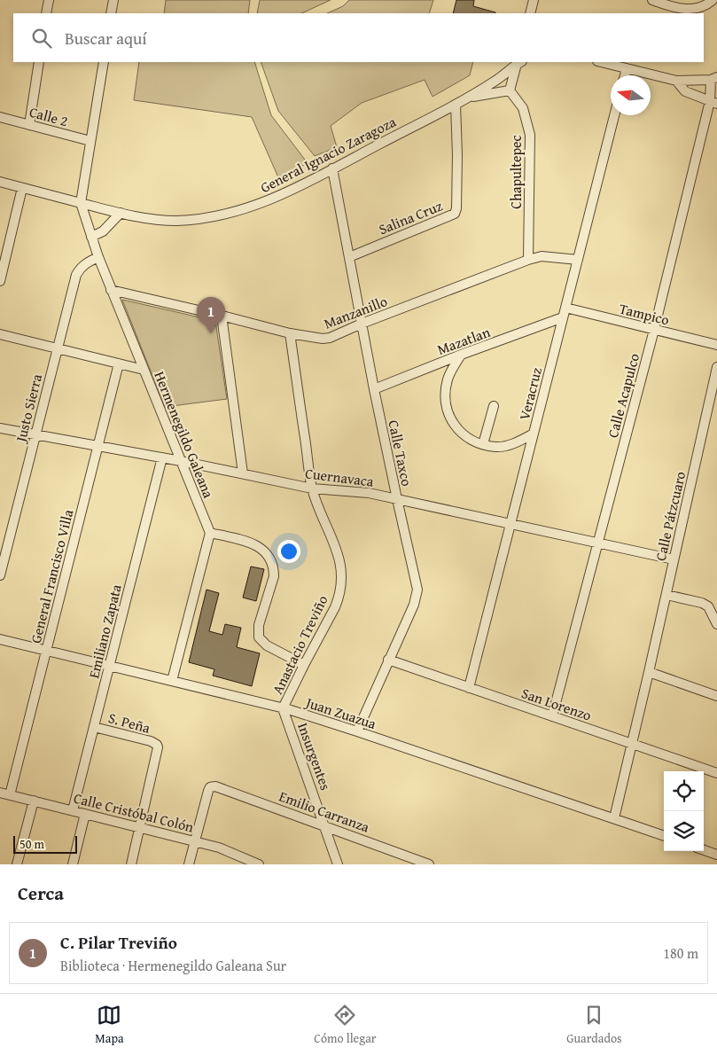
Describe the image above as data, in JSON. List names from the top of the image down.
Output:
{
  "streets": {
    "street": [
      "Calle 2",
      "General Ignacio Zaragoza",
      "Chapultepec",
      "Salina Cruz",
      "Manzanillo",
      "Tampico",
      "Mazatlan",
      "Veracruz",
      "Calle Acapulco",
      "Justo Sierra",
      "Hermenegildo Galeana",
      "Calle Taxco",
      "Cuernavaca",
      "Calle Pátzcuaro",
      "General Francisco Villa",
      "Emiliano Zapata",
      "Anastacio Treviño",
      "San Lorenzo",
      "Juan Zuazua",
      "S. Peña",
      "Insurgentes",
      "Emilio Carranza",
      "Calle Cristóbal Colón"
    ]
  },
  "crossings": [
    ["General Ignacio Zaragoza", "Salina Cruz"],
    ["General Ignacio Zaragoza", "Hermenegildo Galeana"],
    ["General Ignacio Zaragoza", "Calle Taxco"],
    ["Chapultepec", "Manzanillo"],
    ["Salina Cruz", "Calle Taxco"],
    ["Manzanillo", "Veracruz"],
    ["Manzanillo", "Hermenegildo Galeana"],
    ["Manzanillo", "Calle Taxco"],
    ["Manzanillo", "Anastacio Treviño"],
    ["Tampico", "Veracruz"],
    ["Tampico", "Calle Acapulco"],
    ["Mazatlan", "Veracruz"],
    ["Mazatlan", "Calle Taxco"],
    ["Veracruz", "Cuernavaca"],
    ["Veracruz", "San Lorenzo"],
    ["Calle Acapulco", "Cuernavaca"],
    ["Calle Acapulco", "San Lorenzo"],
    ["Justo Sierra", "Hermenegildo Galeana"],
    ["Justo Sierra", "Cuernavaca"],
    ["Hermenegildo Galeana", "Cuernavaca"],
    ["Calle Taxco", "Cuernavaca"],
    ["Calle Taxco", "San Lorenzo"],
    ["Calle Taxco", "Juan Zuazua"],
    ["Cuernavaca", "Calle Pátzcuaro"],
    ["Cuernavaca", "General Francisco Villa"],
    ["Cuernavaca", "Emiliano Zapata"],
    ["Cuernavaca", "Anastacio Treviño"],
    ["Calle Pátzcuaro", "San Lorenzo"],
    ["Calle Pátzcuaro", "Juan Zuazua"],
    ["General Francisco Villa", "Juan Zuazua"],
    ["General Francisco Villa", "Calle Cristóbal Colón"],
    ["Emiliano Zapata", "Juan Zuazua"],
    ["Emiliano Zapata", "S. Peña"],
    ["Emiliano Zapata", "Calle Cristóbal Colón"],
    ["Anastacio Treviño", "Juan Zuazua"],
    ["Anastacio Treviño", "Insurgentes"],
    ["Juan Zuazua", "Insurgentes"],
    ["S. Peña", "Calle Cristóbal Colón"],
    ["Insurgentes", "Emilio Carranza"],
    ["Emilio Carranza", "Calle Cristóbal Colón"]
  ],
  "scale_bar": "50 m",
  "north": "left",
  "page": {
    "search": "Buscar aquí",
    "pins": "1",
    "scale": "50 m",
    "heading": "Cerca",
    "list": [
      {
        "mark": "1",
        "name": "C. Pilar Treviño",
        "note": "Biblioteca · Hermenegildo Galeana Sur",
        "value": "180 m"
      }
    ],
    "nav": ["Mapa", "Cómo llegar", "Guardados"]
  }
}
